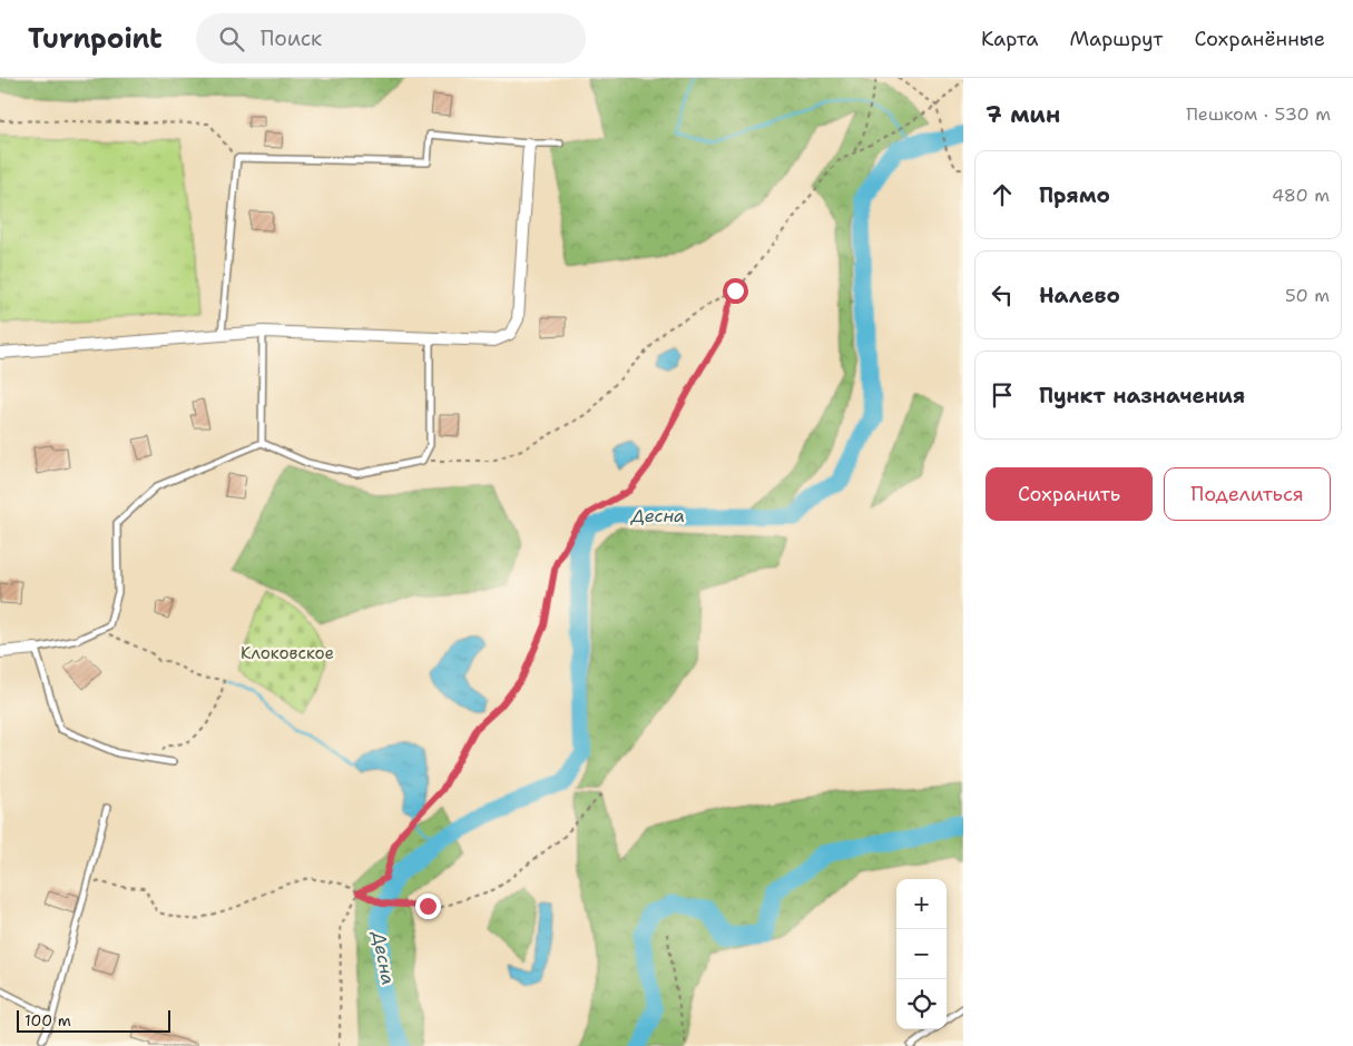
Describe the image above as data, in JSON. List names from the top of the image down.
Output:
{
  "water": ["Десна"],
  "parks": ["Клоковское"],
  "scale_bar": "100 m",
  "page": {
    "header": "Turnpoint",
    "search": "Поиск",
    "nav": ["Карта", "Маршрут", "Сохранённые"],
    "heading": ["7 мин", "Пешком · 530 m"],
    "list": [
      ["Прямо", "480 m"],
      ["Налево", "50 m"],
      "Пункт назначения"
    ],
    "buttons": ["Сохранить", "Поделиться"],
    "map_buttons": ["+", "−"],
    "scale": "100 m"
  }
}
